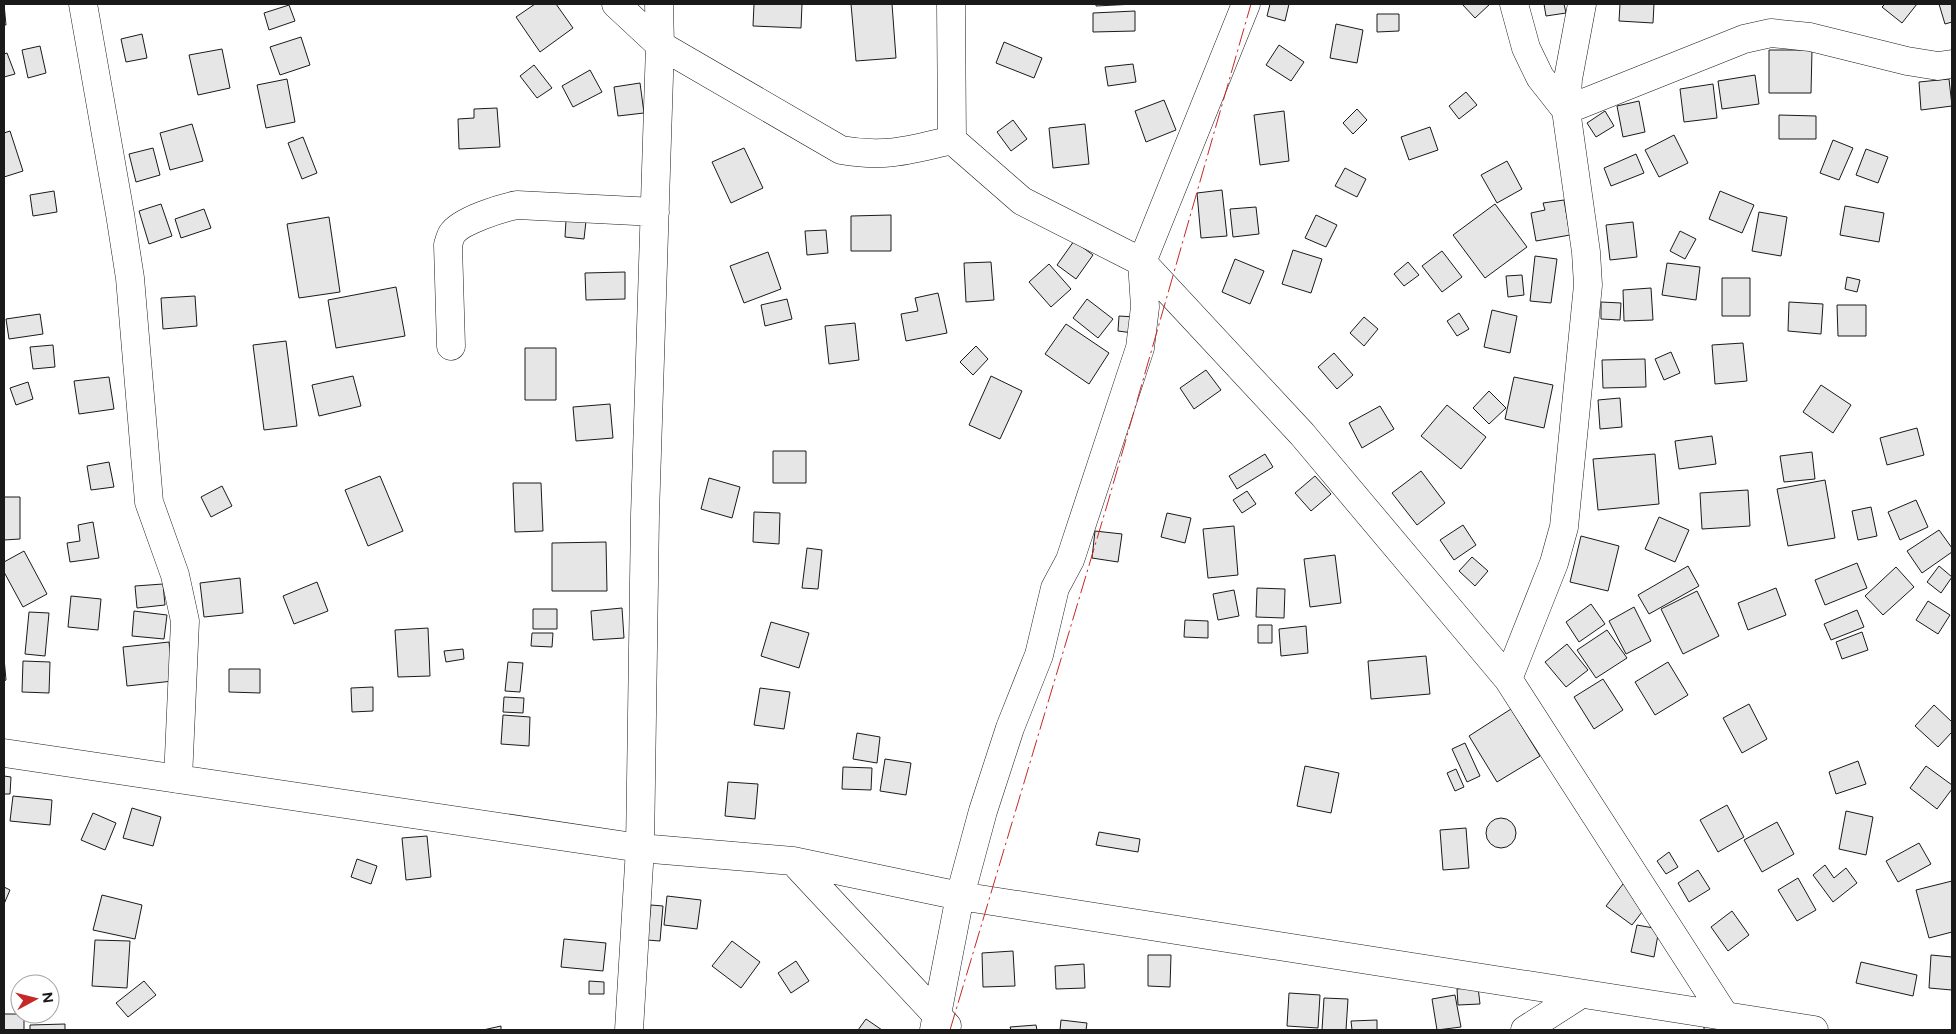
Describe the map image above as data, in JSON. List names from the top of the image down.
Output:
{
  "north": "right"
}
